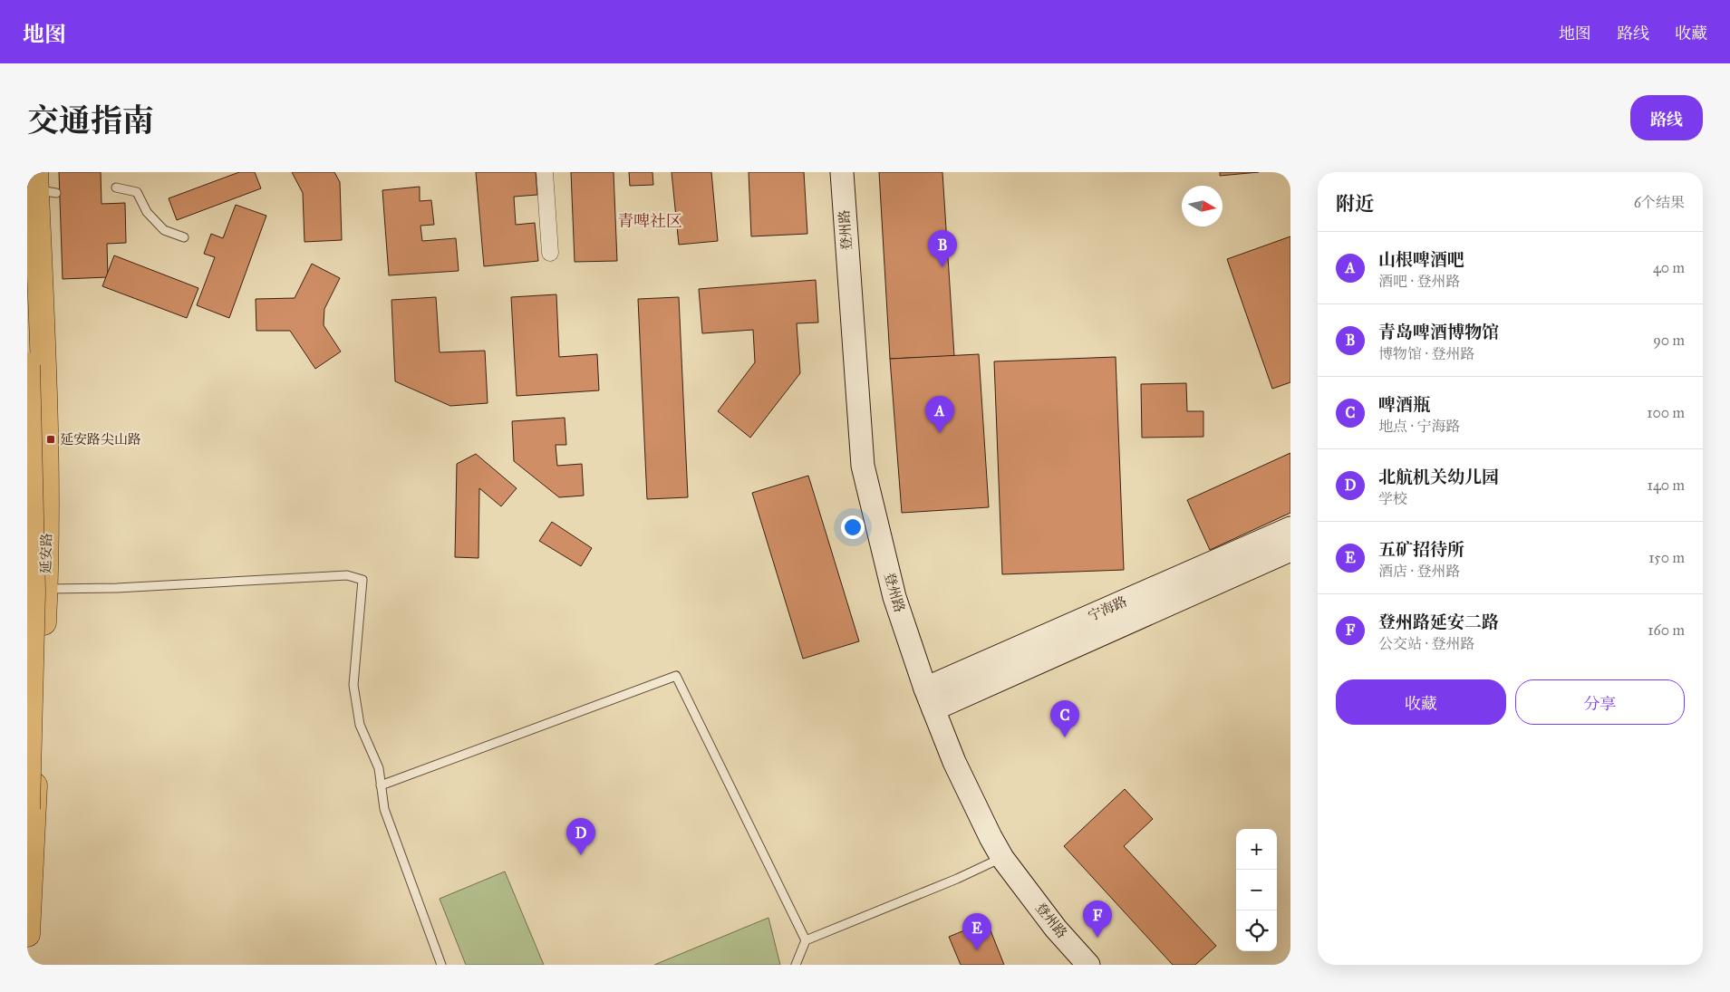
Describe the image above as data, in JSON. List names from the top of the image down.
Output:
{
  "streets": {
    "main road": ["登州路", "延安路", "宁海路"]
  },
  "crossings": [
    ["登州路", "宁海路"]
  ],
  "districts": ["青啤社区"],
  "places": {
    "transit": ["延安路尖山路"]
  },
  "north": "right",
  "page": {
    "header": "地图",
    "nav": ["地图", "路线", "收藏"],
    "title": "交通指南",
    "buttons": [
      "路线",
      ["收藏", "分享"]
    ],
    "heading": ["附近", "6个结果"],
    "pins": [
      "B",
      "A",
      "C",
      "D",
      "F",
      "E"
    ],
    "list": [
      {
        "mark": "A",
        "name": "山根啤酒吧",
        "note": "酒吧 · 登州路",
        "value": "40 m"
      },
      {
        "mark": "B",
        "name": "青岛啤酒博物馆",
        "note": "博物馆 · 登州路",
        "value": "90 m"
      },
      {
        "mark": "C",
        "name": "啤酒瓶",
        "note": "地点 · 宁海路",
        "value": "100 m"
      },
      {
        "mark": "D",
        "name": "北航机关幼儿园",
        "note": "学校",
        "value": "140 m"
      },
      {
        "mark": "E",
        "name": "五矿招待所",
        "note": "酒店 · 登州路",
        "value": "150 m"
      },
      {
        "mark": "F",
        "name": "登州路延安二路",
        "note": "公交站 · 登州路",
        "value": "160 m"
      }
    ],
    "map_buttons": ["+", "−"]
  }
}
